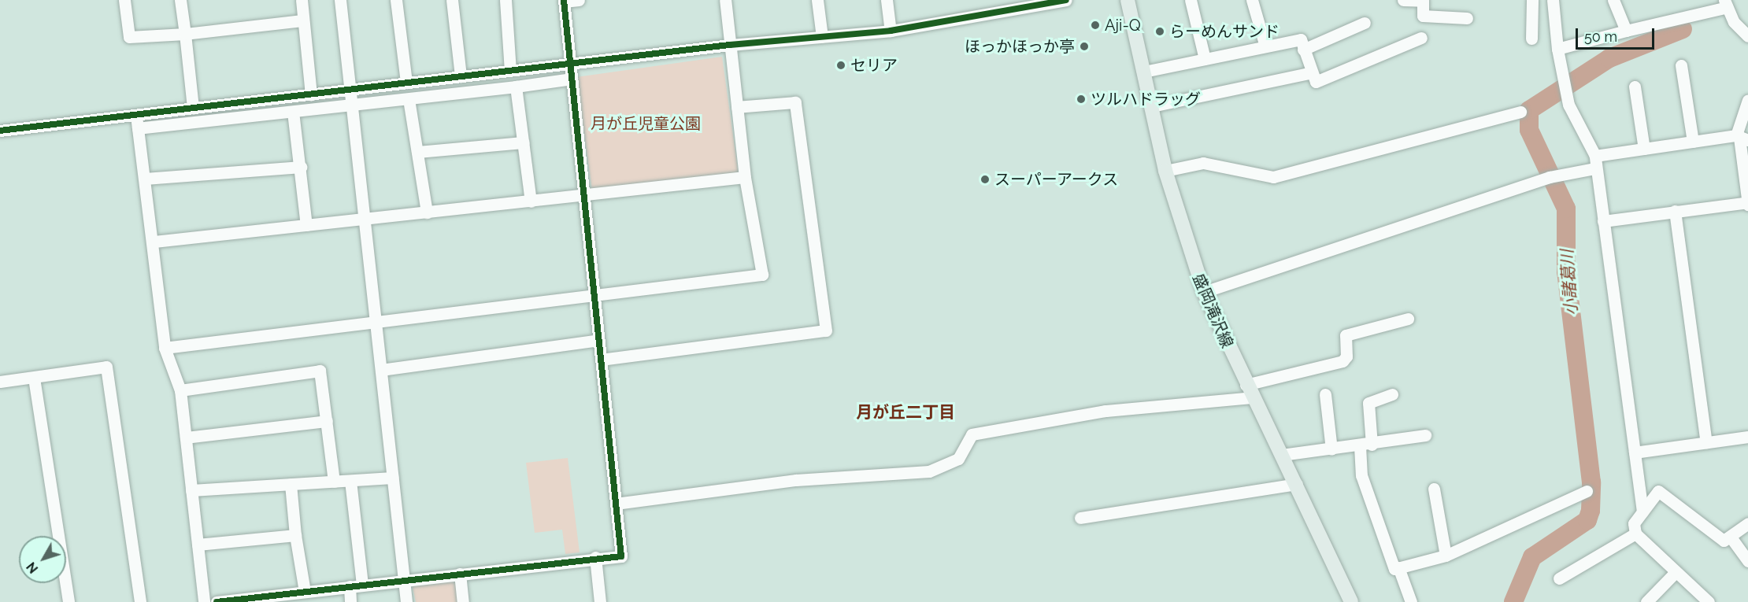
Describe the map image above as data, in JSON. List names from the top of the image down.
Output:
{
  "streets": {
    "main road": ["盛岡滝沢線"]
  },
  "districts": ["月が丘二丁目"],
  "water": ["小諸葛川"],
  "parks": ["月が丘児童公園"],
  "places": [
    "Aji-Q",
    "らーめんサンド",
    "ほっかほっか亭",
    "セリア",
    "ツルハドラッグ",
    "スーパーアークス"
  ],
  "scale_bar": "50 m",
  "north": "bottom left"
}
